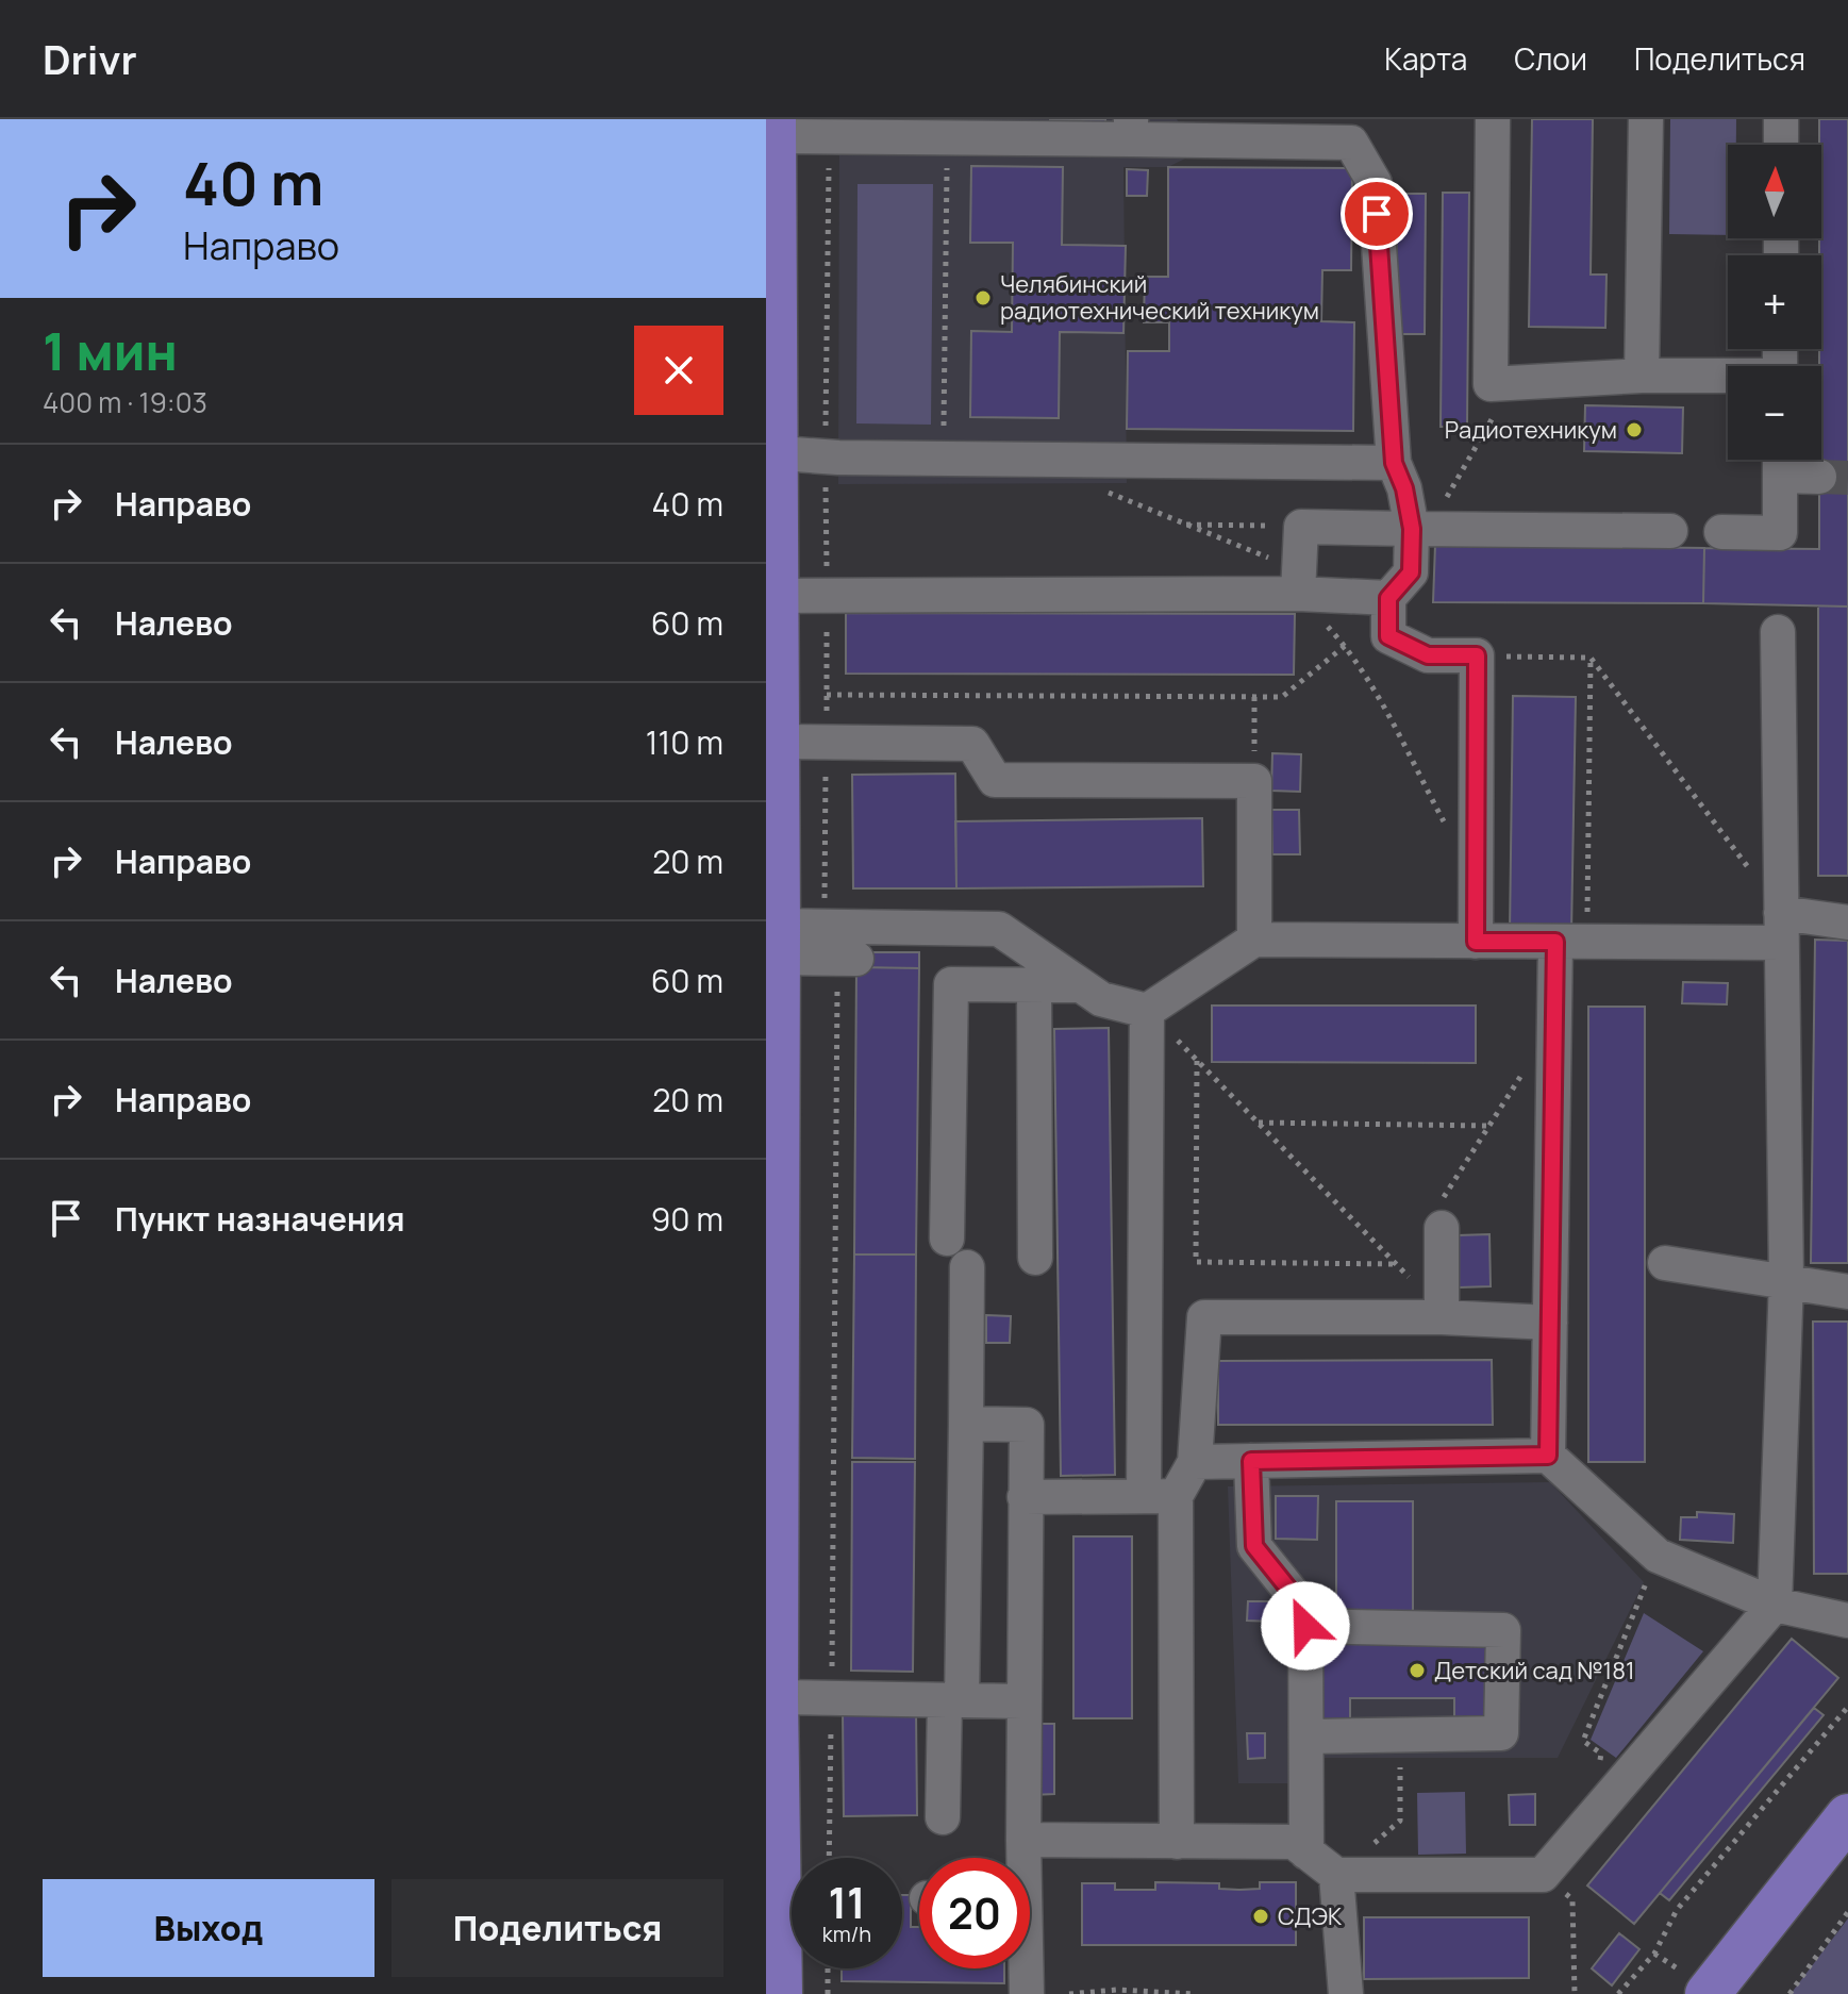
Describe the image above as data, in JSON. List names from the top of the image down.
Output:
{
  "places": [
    "Челябинский радиотехнический техникум",
    "Радиотехникум",
    "Детский сад №181",
    "СДЭК"
  ],
  "north": "top",
  "page": {
    "header": "Drivr",
    "nav": ["Карта", "Слои", "Поделиться"],
    "turn": ["40 m", "Направо"],
    "map_buttons": ["+", "−"],
    "heading": ["1 мин", "400 m · 19:03"],
    "list": [
      {
        "name": "Направо",
        "value": "40 m"
      },
      {
        "name": "Налево",
        "value": "60 m"
      },
      {
        "name": "Налево",
        "value": "110 m"
      },
      {
        "name": "Направо",
        "value": "20 m"
      },
      {
        "name": "Налево",
        "value": "60 m"
      },
      {
        "name": "Направо",
        "value": "20 m"
      },
      {
        "name": "Пункт назначения",
        "value": "90 m"
      }
    ],
    "speed": "11 km/h",
    "limit": "20",
    "buttons": ["Выход", "Поделиться"]
  }
}
